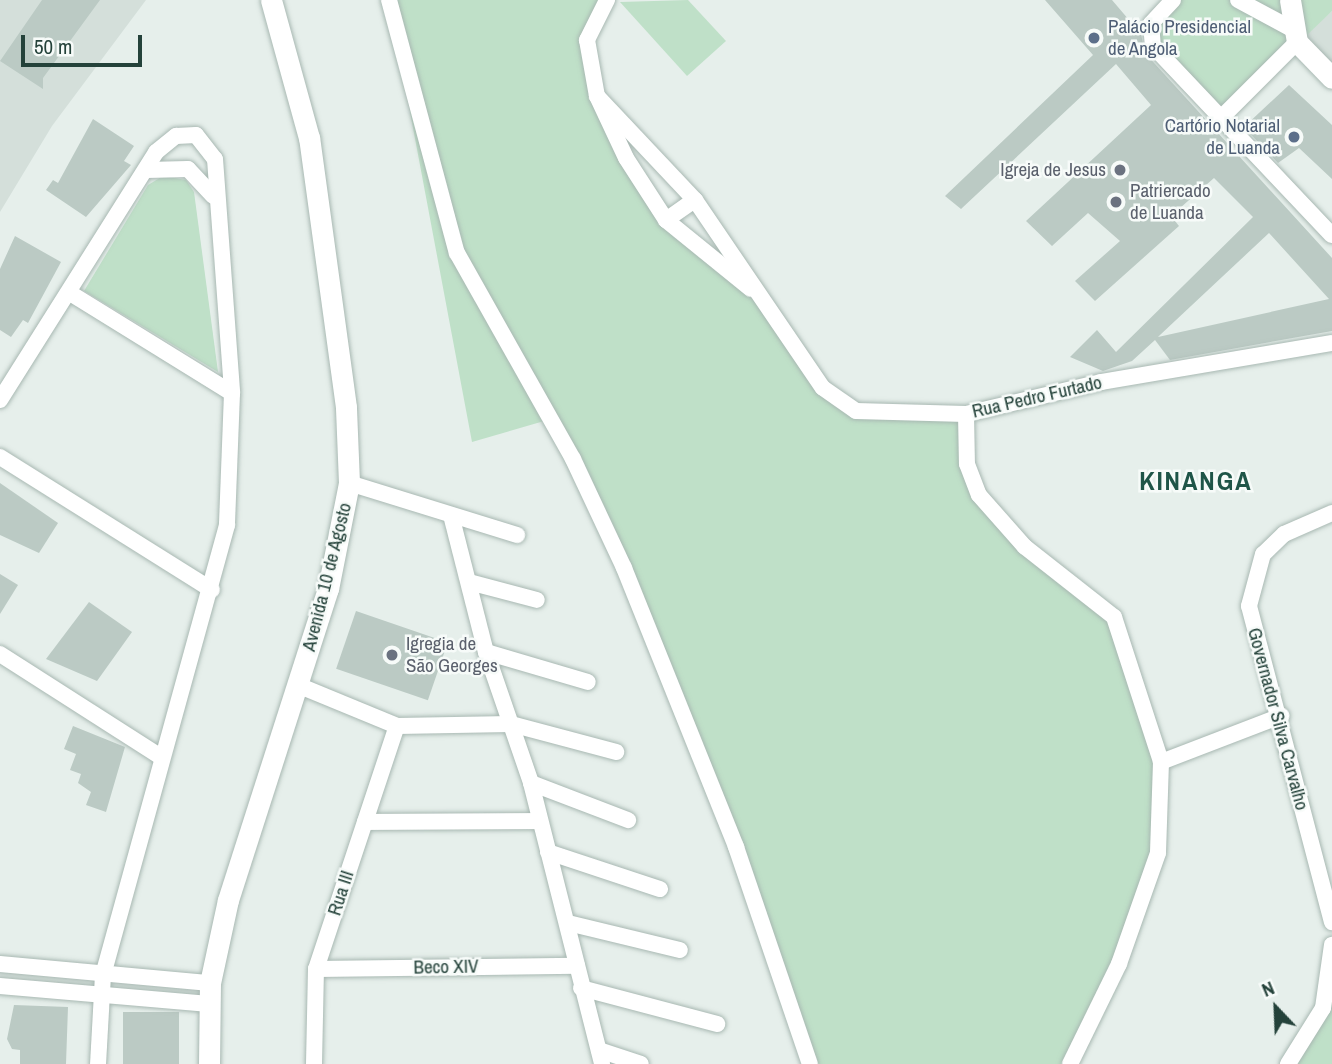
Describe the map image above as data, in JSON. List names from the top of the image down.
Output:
{
  "streets": {
    "street": [
      "Rua Pedro Furtado",
      "Avenida 10 de Agosto",
      "Governador Silva Carvalho",
      "Rua III",
      "Beco XIV"
    ]
  },
  "crossings": [
    ["Rua III", "Beco XIV"]
  ],
  "districts": ["KINANGA"],
  "places": [
    "Palácio Presidencial de Angola",
    "Cartório Notarial de Luanda",
    "Igreja de Jesus",
    "Patriercado de Luanda",
    "Igregia de São Georges"
  ],
  "scale_bar": "50 m",
  "north": "top left"
}
